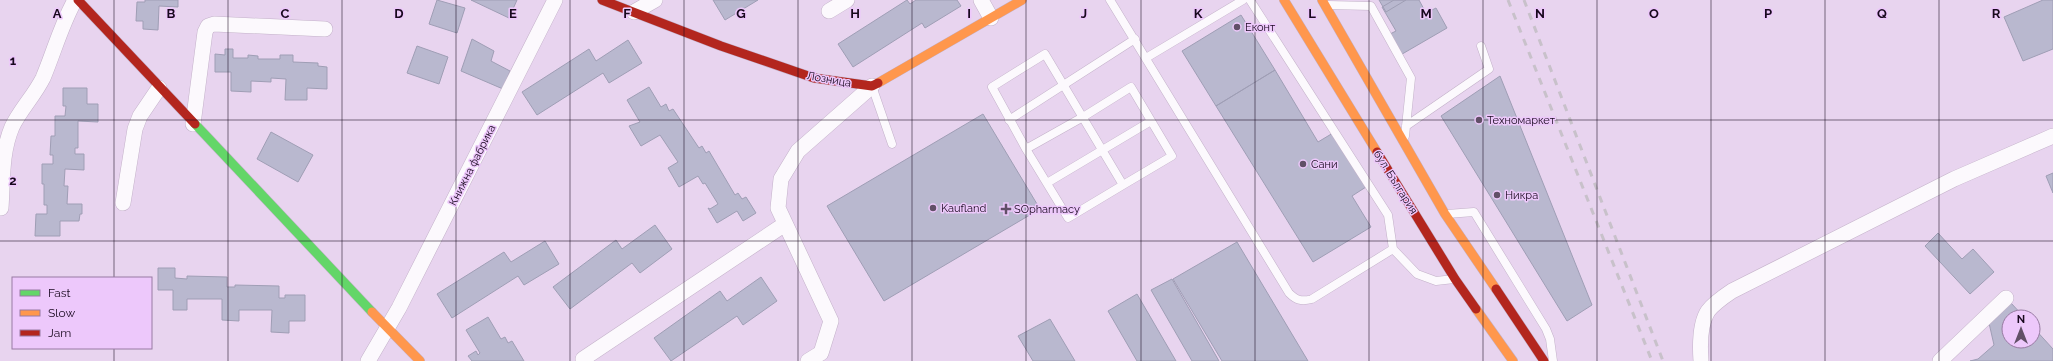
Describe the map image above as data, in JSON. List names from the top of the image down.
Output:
{
  "streets": {
    "street": ["Лозница", "Книжна фабрика", "бул. България"]
  },
  "places": {
    "other": [
      "Еконт",
      "Техномаркет",
      "Сани",
      "Никра",
      "Kaufland"
    ],
    "health": ["SOpharmacy"]
  },
  "legend": ["Fast", "Slow", "Jam"],
  "north": "top",
  "grid": {
    "columns": [
      "A",
      "B",
      "C",
      "D",
      "E",
      "F",
      "G",
      "H",
      "I",
      "J",
      "K",
      "L",
      "M",
      "N",
      "O",
      "P",
      "Q",
      "R"
    ],
    "rows": ["1", "2"]
  }
}
